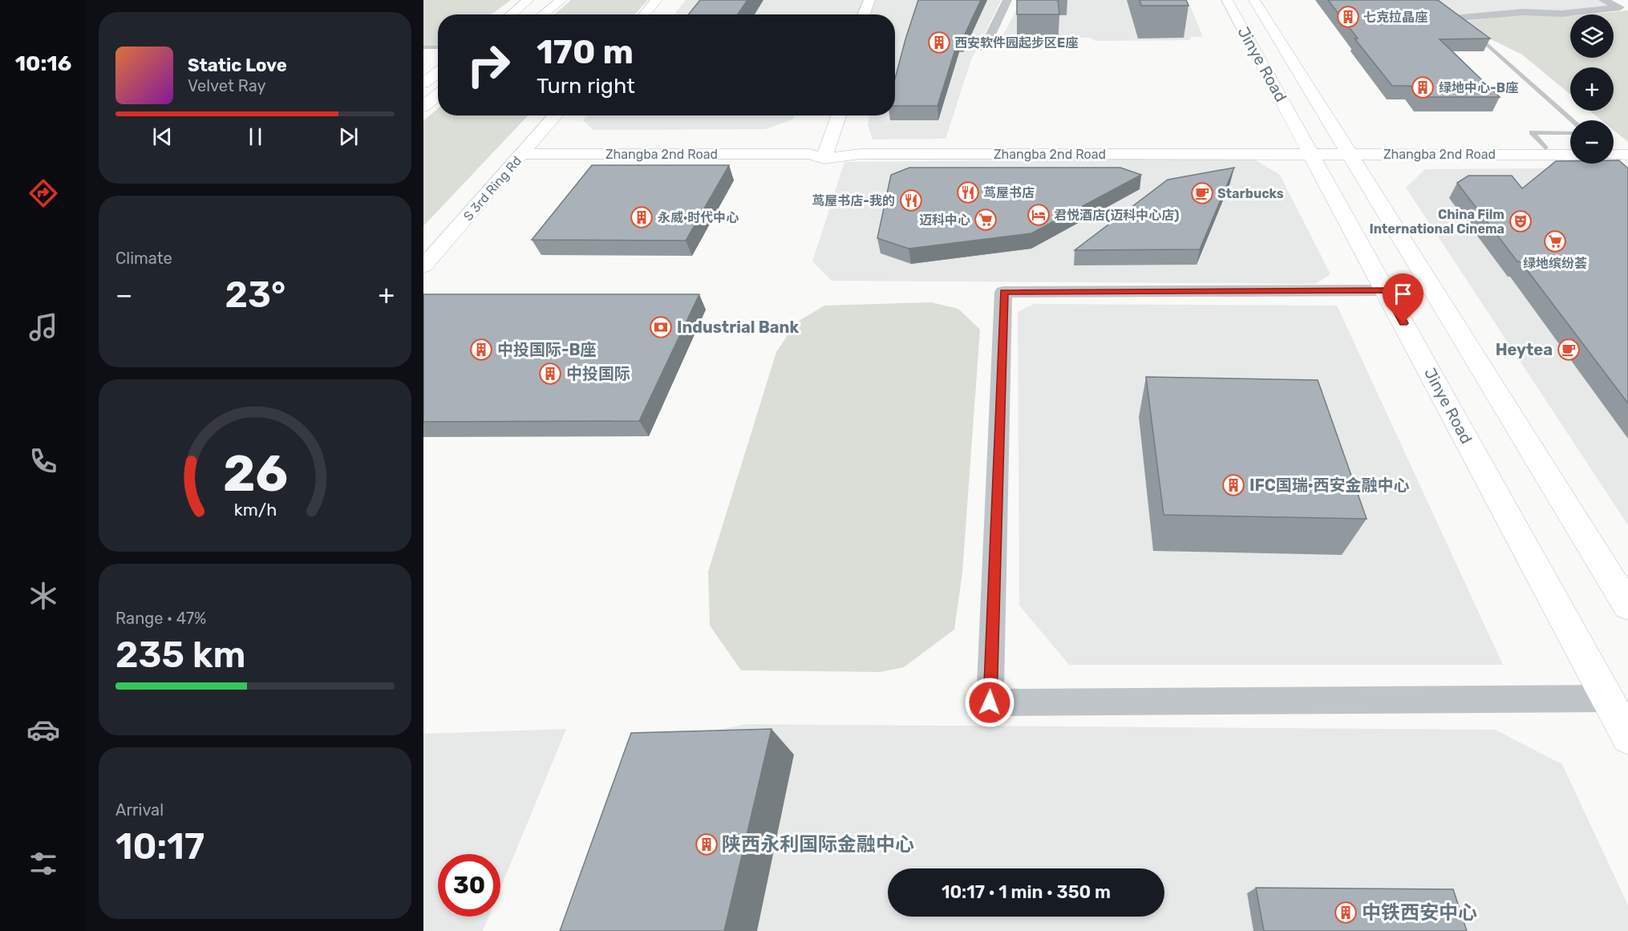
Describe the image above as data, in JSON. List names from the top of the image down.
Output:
{
  "streets": {
    "main road": ["Jinye Road", "Zhangba 2nd Road", "S 3rd Ring Rd"]
  },
  "crossings": [
    ["Jinye Road", "Zhangba 2nd Road"],
    ["Zhangba 2nd Road", "S 3rd Ring Rd"]
  ],
  "places": {
    "building": [
      "七克拉晶座",
      "西安软件园起步区E座",
      "绿地中心-B座",
      "永威·时代中心",
      "中投国际-B座",
      "中投国际",
      "IFC国瑞·西安金融中心",
      "陕西永利国际金融中心",
      "中铁西安中心"
    ],
    "restaurant": ["茑屋书店", "茑屋书店-我的"],
    "cafe": ["Starbucks", "Heytea"],
    "hotel": ["君悦酒店(迈科中心店)"],
    "supermarket": ["迈科中心", "绿地缤纷荟"],
    "theatre": ["China Film International Cinema"],
    "bank": ["Industrial Bank"]
  },
  "page": {
    "tabs": "10:16",
    "map_buttons": ["+", "−"],
    "turn": ["170 m", "Turn right"],
    "song": ["Static Love", "Velvet Ray"],
    "tile": [
      "Climate",
      ["Range · 47%", "235 km"],
      ["Arrival", "10:17"]
    ],
    "heat": ["−", "23°", "+"],
    "limit": "30",
    "trip": "10:17 · 1 min · 350 m",
    "gauge": ["26", "km/h"]
  }
}
